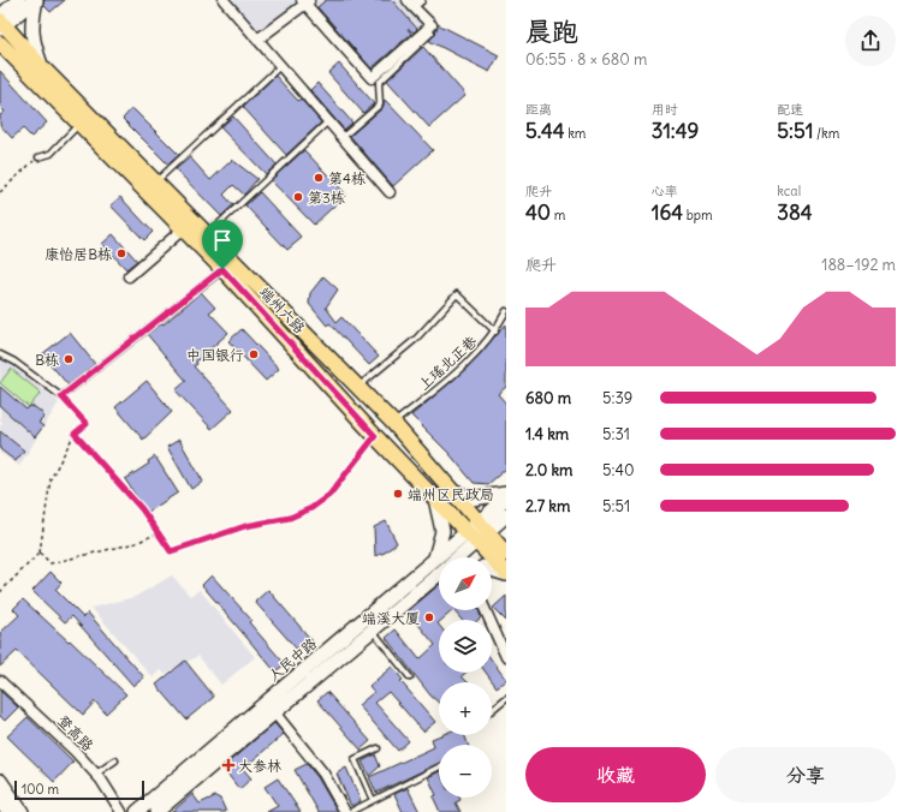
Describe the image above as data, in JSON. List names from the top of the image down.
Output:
{
  "streets": {
    "main road": ["端州六路", "人民中路"],
    "street": ["登高路"],
    "lane": ["上瑶北正巷"]
  },
  "crossings": [
    ["端州六路", "上瑶北正巷"],
    ["端州六路", "人民中路"]
  ],
  "places": {
    "other": [
      "第4栋",
      "第3栋",
      "康怡居B栋",
      "中国银行",
      "B栋",
      "端州区民政局",
      "端溪大厦"
    ],
    "health": ["大参林"]
  },
  "scale_bar": "100 m",
  "north": "top right",
  "page": {
    "heading": ["晨跑", "06:55 · 8 × 680 m"],
    "stats": [
      ["距离", "5.44 km"],
      ["用时", "31:49"],
      ["配速", "5:51 /km"],
      ["爬升", "40 m"],
      ["心率", "164 bpm"],
      ["kcal", "384"]
    ],
    "chart": ["爬升", "188–192 m"],
    "list": [
      {
        "name": "680 m",
        "note": "5:39"
      },
      {
        "name": "1.4 km",
        "note": "5:31"
      },
      {
        "name": "2.0 km",
        "note": "5:40"
      },
      {
        "name": "2.7 km",
        "note": "5:51"
      }
    ],
    "map_buttons": ["+", "−"],
    "buttons": ["收藏", "分享"],
    "scale": "100 m"
  }
}
